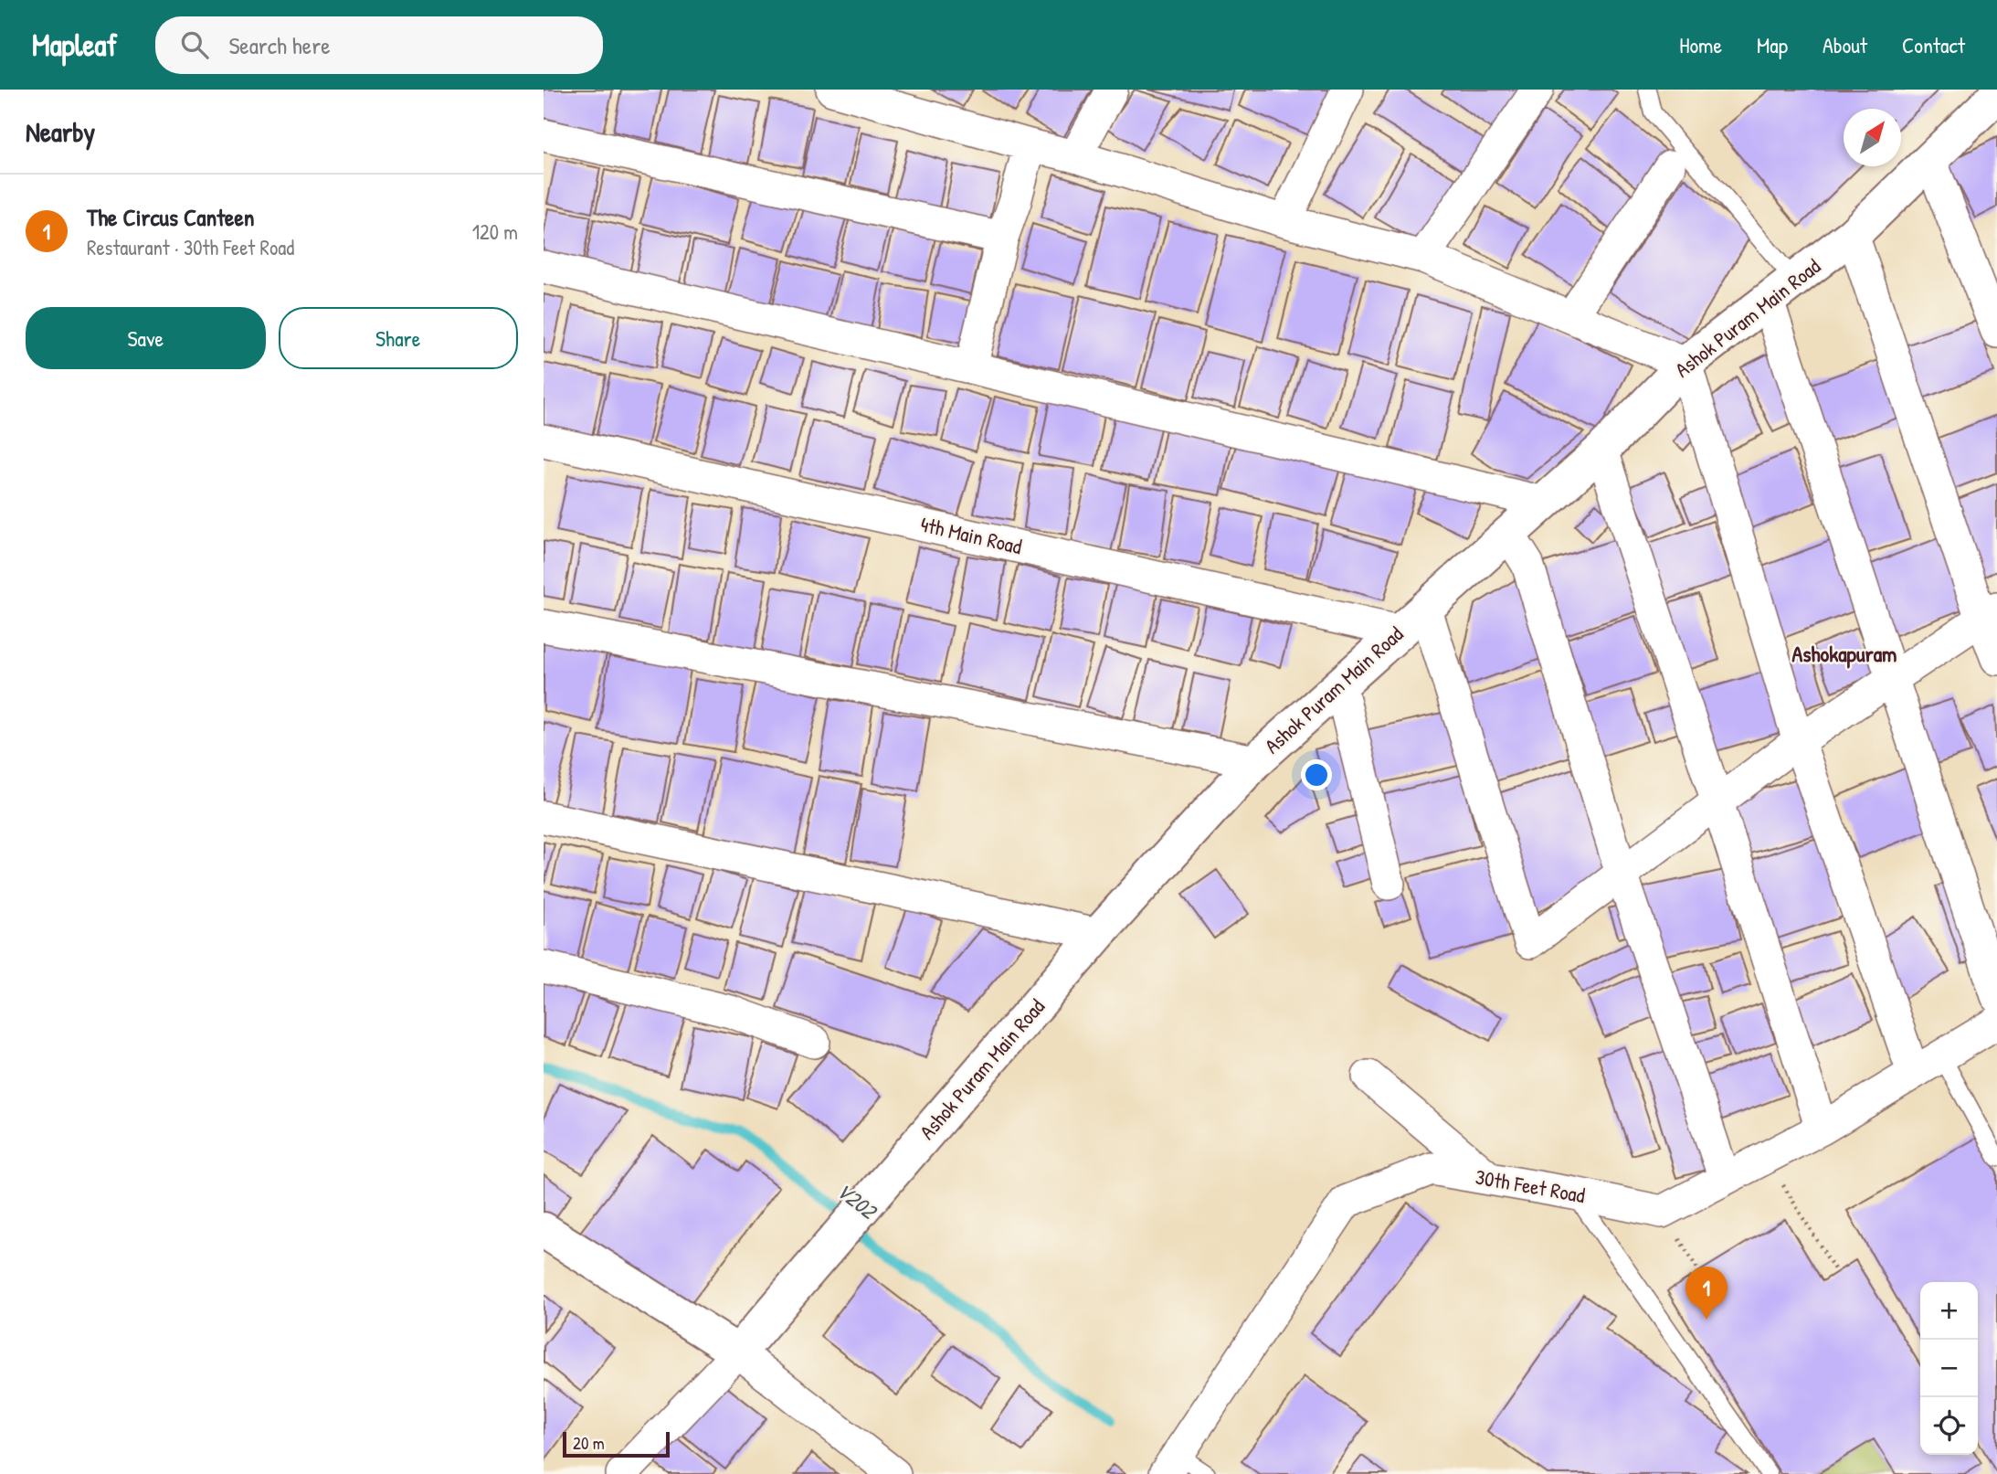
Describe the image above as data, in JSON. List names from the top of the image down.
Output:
{
  "streets": {
    "street": ["Ashok Puram Main Road", "4th Main Road", "30th Feet Road"]
  },
  "crossings": [
    ["Ashok Puram Main Road", "4th Main Road"]
  ],
  "districts": ["Ashokapuram"],
  "water": ["V202"],
  "scale_bar": "20 m",
  "north": "top right",
  "page": {
    "header": "Mapleaf",
    "search": "Search here",
    "nav": [
      "Home",
      "Map",
      "About",
      "Contact"
    ],
    "heading": "Nearby",
    "list": [
      {
        "mark": "1",
        "name": "The Circus Canteen",
        "note": "Restaurant · 30th Feet Road",
        "value": "120 m"
      }
    ],
    "buttons": ["Save", "Share"],
    "pins": "1",
    "map_buttons": ["+", "−"],
    "scale": "20 m"
  }
}
